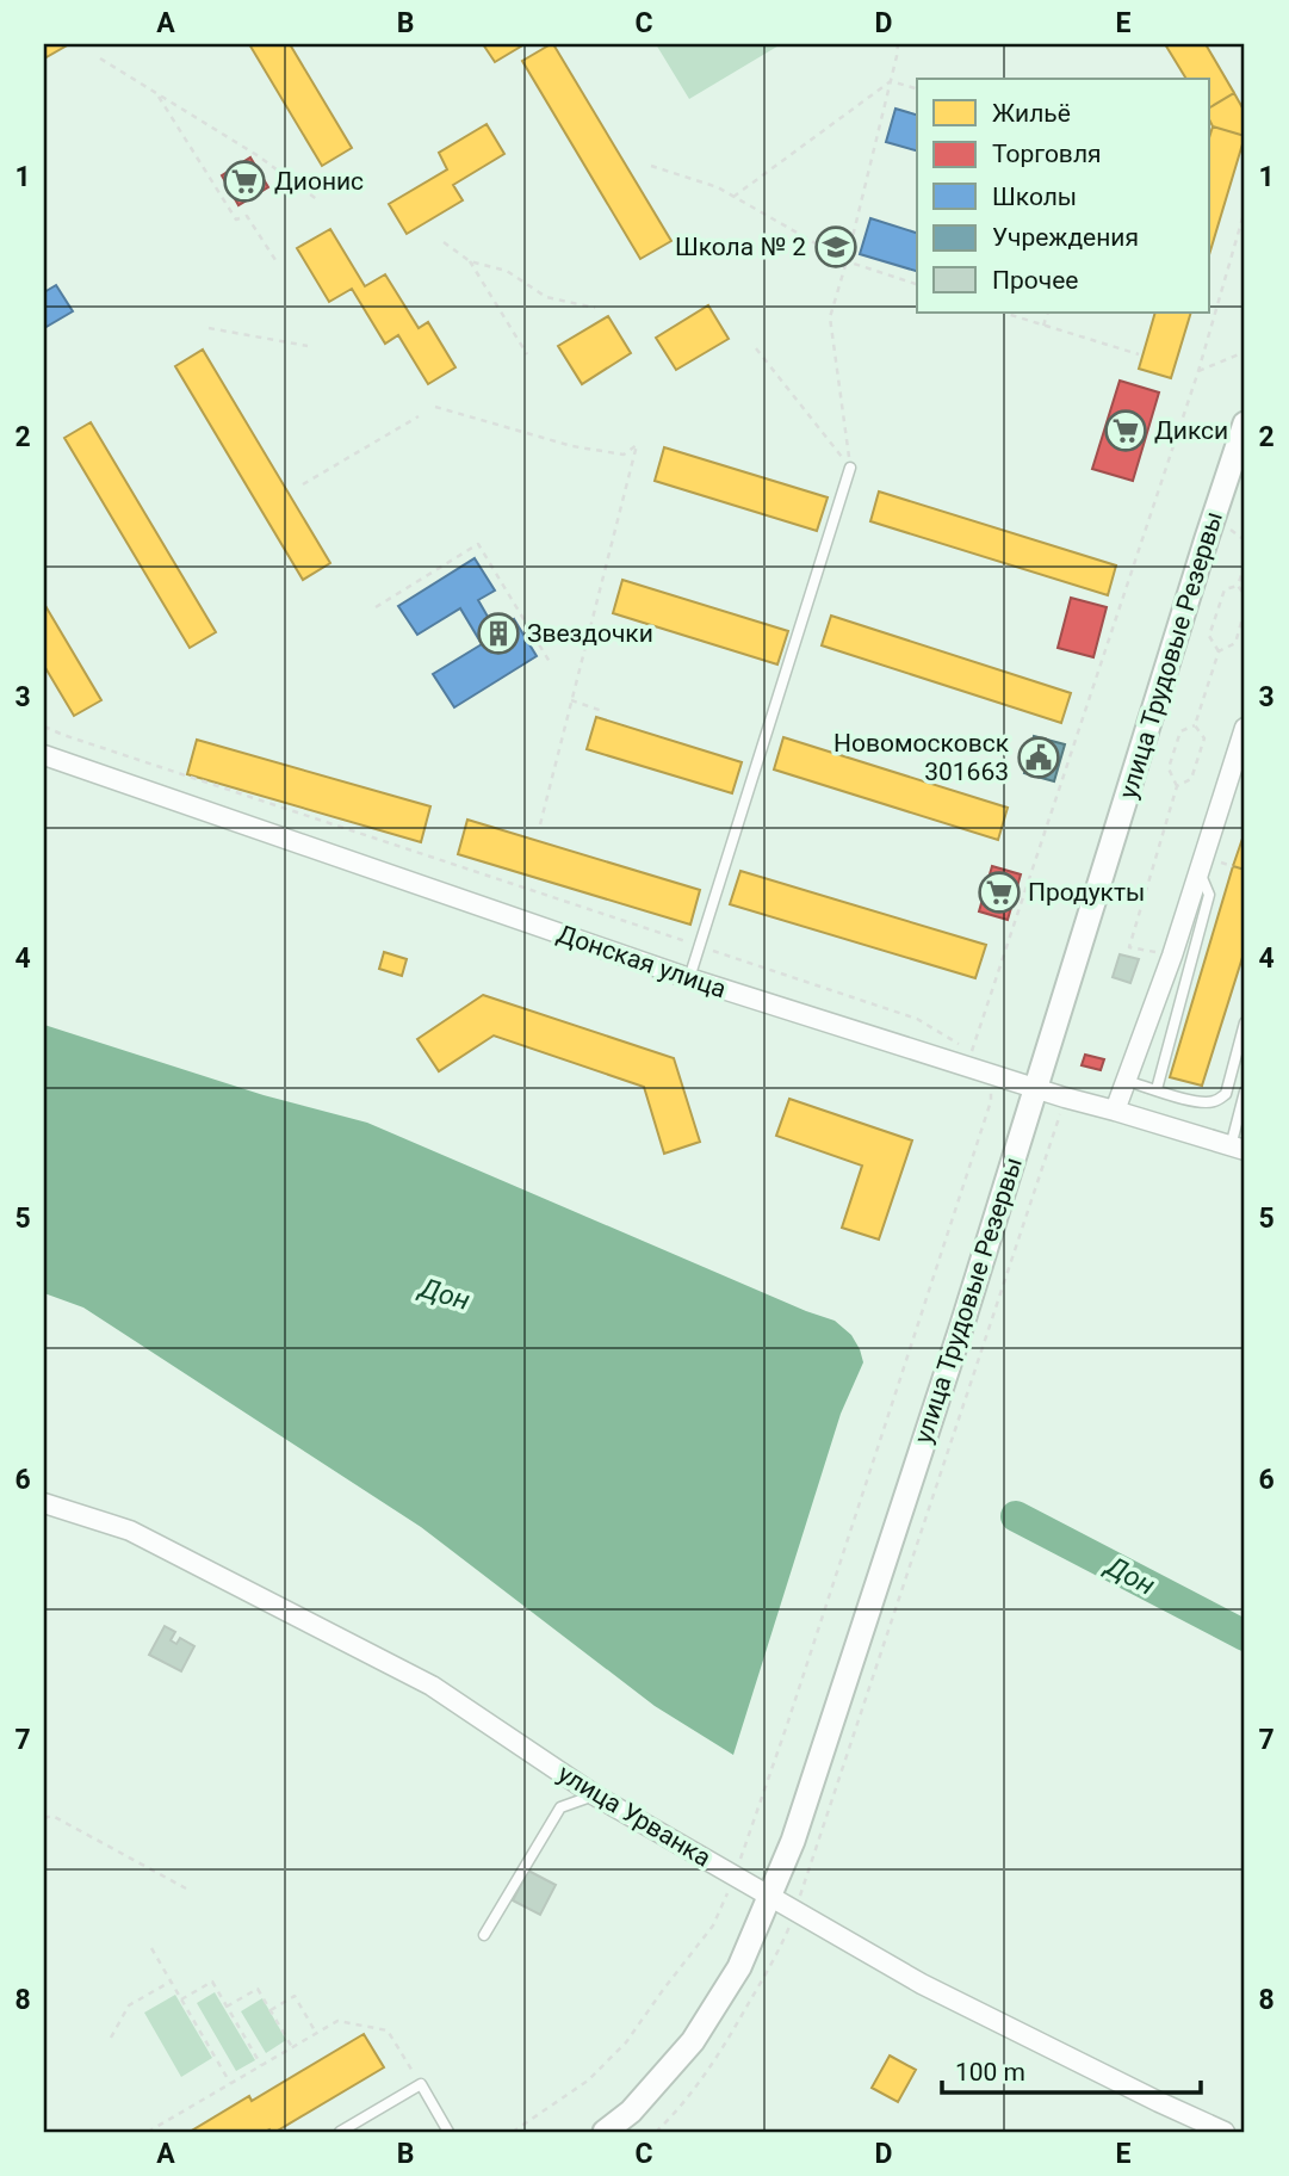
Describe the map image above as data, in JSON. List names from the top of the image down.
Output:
{
  "streets": {
    "street": ["улица Трудовые Резервы", "Донская улица", "улица Урванка"]
  },
  "crossings": [
    ["улица Трудовые Резервы", "Донская улица"],
    ["улица Трудовые Резервы", "улица Урванка"]
  ],
  "water": ["Дон"],
  "places": {
    "supermarket": ["Дионис", "Дикси", "Продукты"],
    "school or university": ["Школа № 2"],
    "building": ["Звездочки"],
    "public building": ["Новомосковск 301663"]
  },
  "legend": [
    "Жильё",
    "Торговля",
    "Школы",
    "Учреждения",
    "Прочее"
  ],
  "scale_bar": "100 m",
  "grid": {
    "columns": [
      "A",
      "B",
      "C",
      "D",
      "E"
    ],
    "rows": [
      "1",
      "2",
      "3",
      "4",
      "5",
      "6",
      "7",
      "8"
    ]
  }
}
